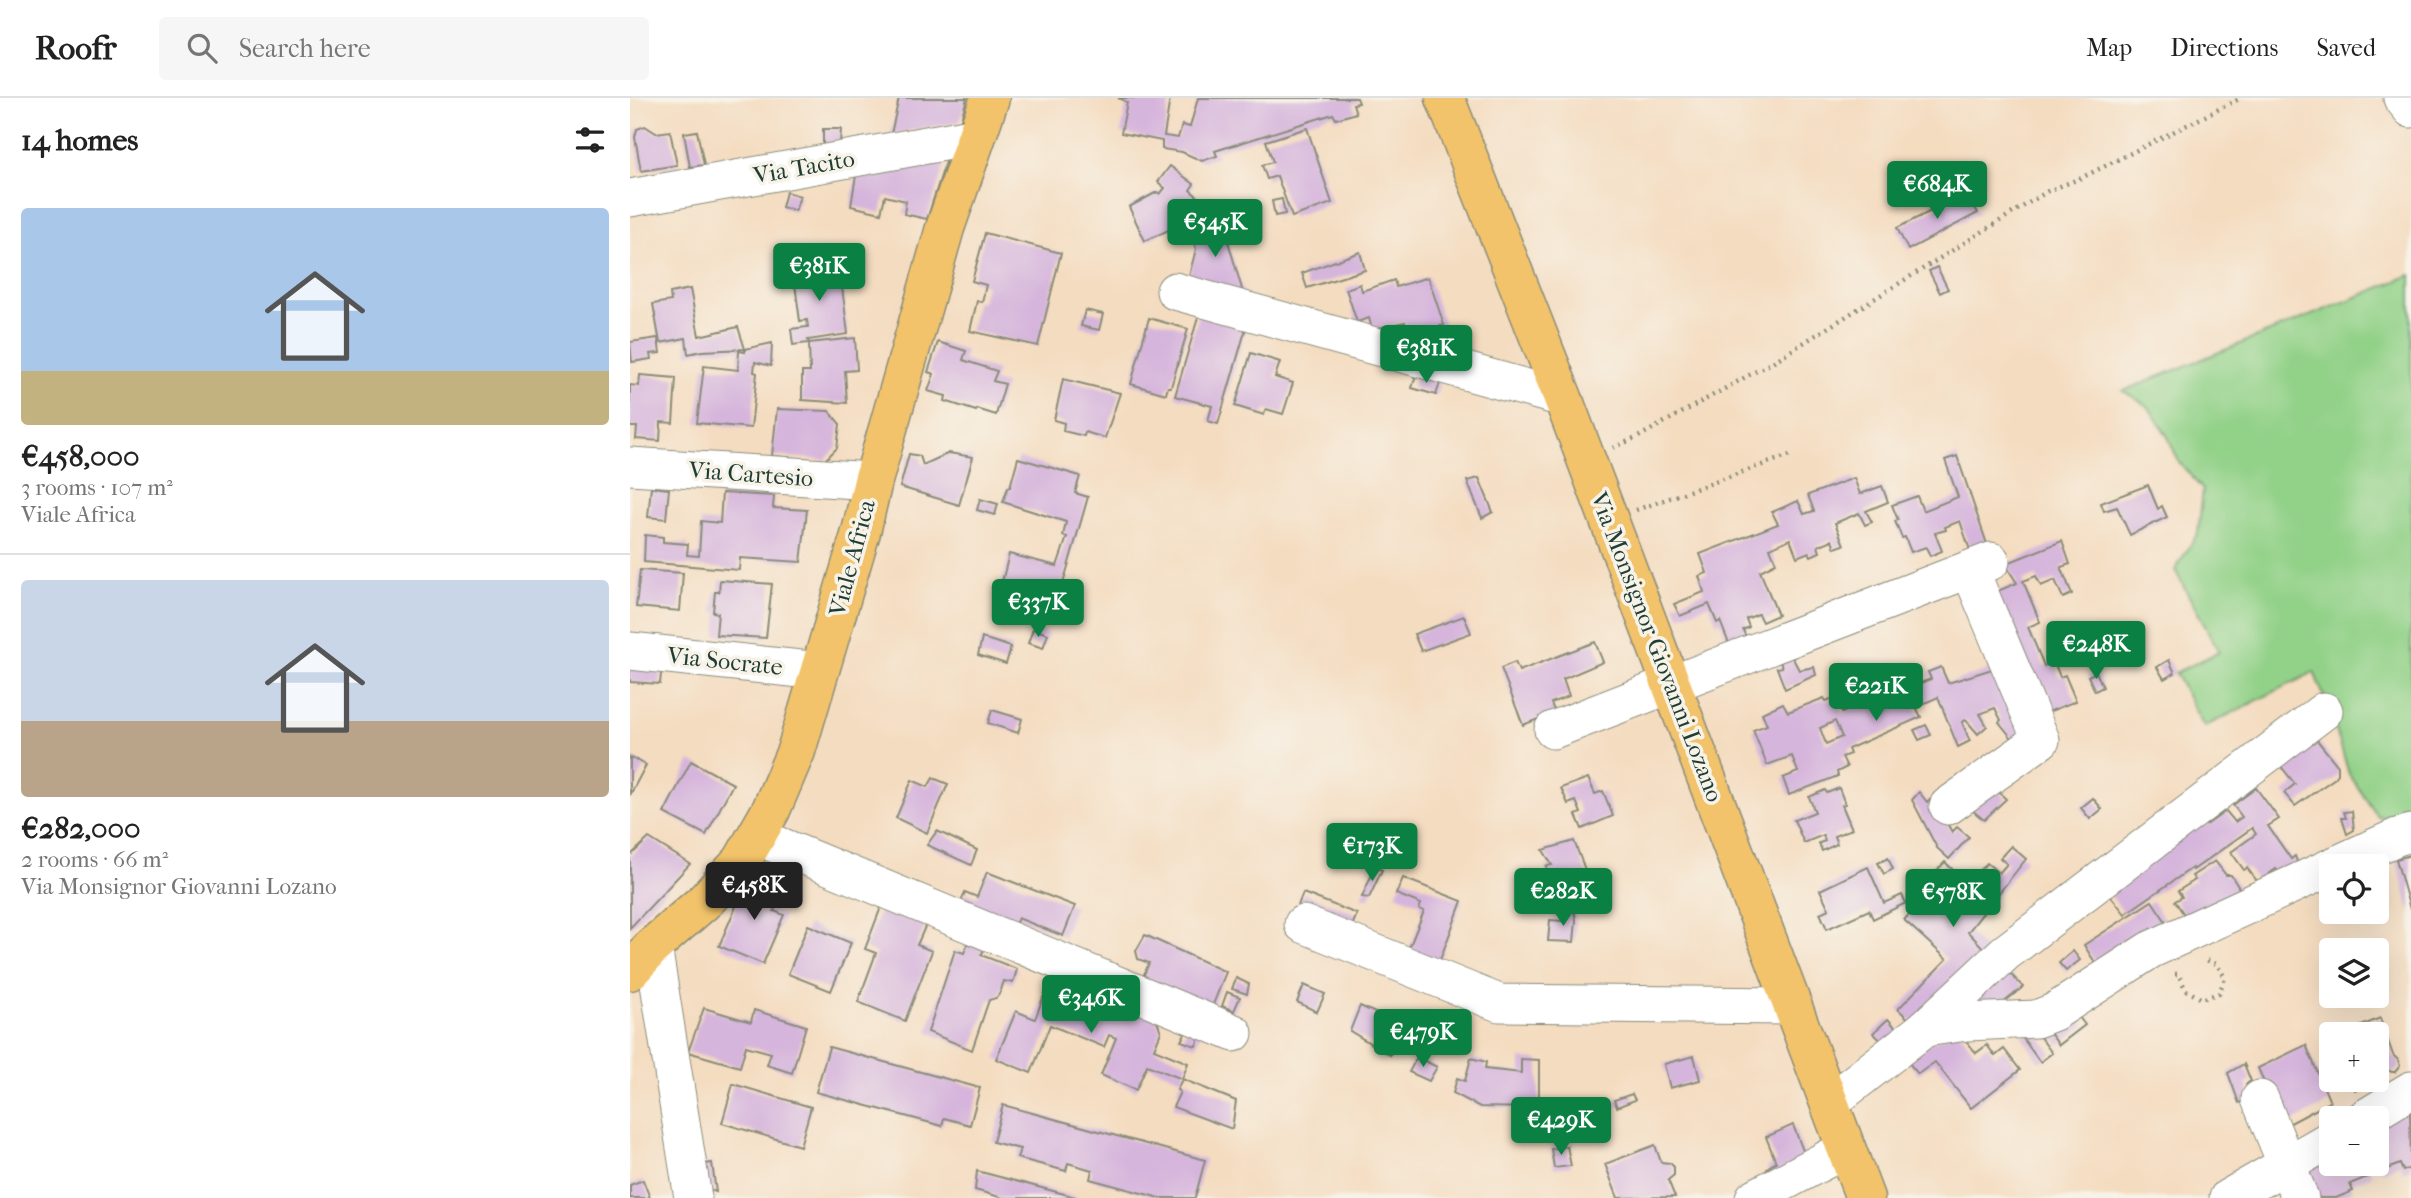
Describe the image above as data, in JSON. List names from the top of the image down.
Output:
{
  "streets": {
    "main road": ["Viale Africa", "Via Monsignor Giovanni Lozano"],
    "street": ["Via Tacito", "Via Cartesio", "Via Socrate"]
  },
  "crossings": [
    ["Via Tacito", "Viale Africa"],
    ["Via Cartesio", "Viale Africa"],
    ["Viale Africa", "Via Socrate"]
  ],
  "page": {
    "header": "Roofr",
    "search": "Search here",
    "nav": ["Map", "Directions", "Saved"],
    "heading": "14 homes",
    "price": [
      "€684K",
      "€545K",
      "€381K",
      "€381K",
      "€337K",
      "€248K",
      "€221K",
      "€173K",
      "€458K",
      "€282K",
      "€578K",
      "€346K",
      "€479K",
      "€429K"
    ],
    "list": [
      {
        "name": "€458,000",
        "note": "3 rooms · 107 m² · Viale Africa"
      },
      {
        "name": "€282,000",
        "note": "2 rooms · 66 m² · Via Monsignor Giovanni Lozano"
      }
    ],
    "map_buttons": ["+", "−"]
  }
}
